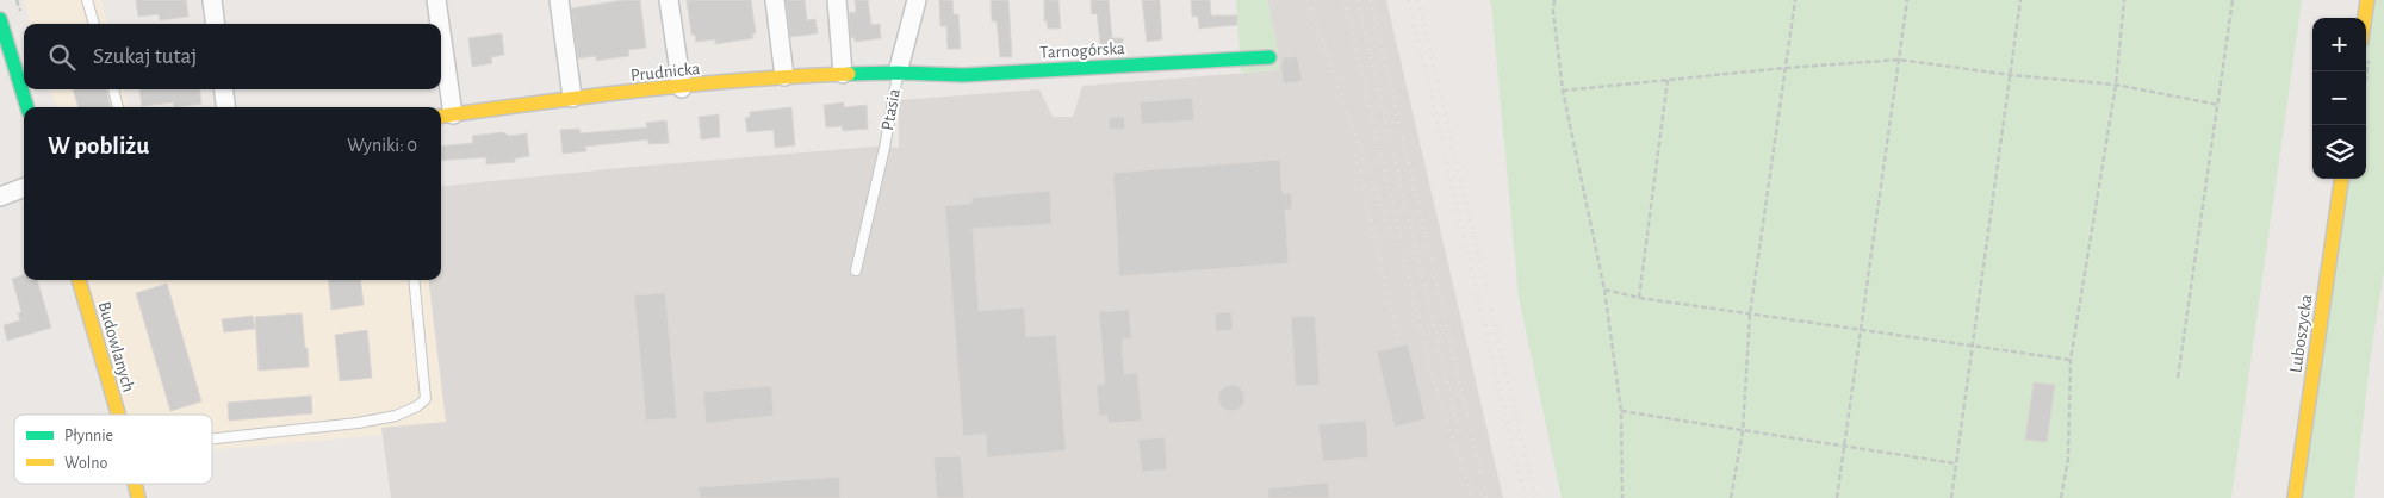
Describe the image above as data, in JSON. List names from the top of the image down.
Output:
{
  "streets": {
    "street": [
      "Tarnogórska",
      "Prudnicka",
      "Luboszycka",
      "Budowlanych"
    ],
    "lane": ["Ptasia"]
  },
  "crossings": [
    ["Tarnogórska", "Prudnicka"],
    ["Tarnogórska", "Ptasia"],
    ["Prudnicka", "Ptasia"]
  ],
  "legend": ["Płynnie", "Wolno"],
  "page": {
    "map_buttons": ["+", "−"],
    "search": "Szukaj tutaj",
    "heading": ["W pobliżu", "Wyniki: 0"]
  }
}
